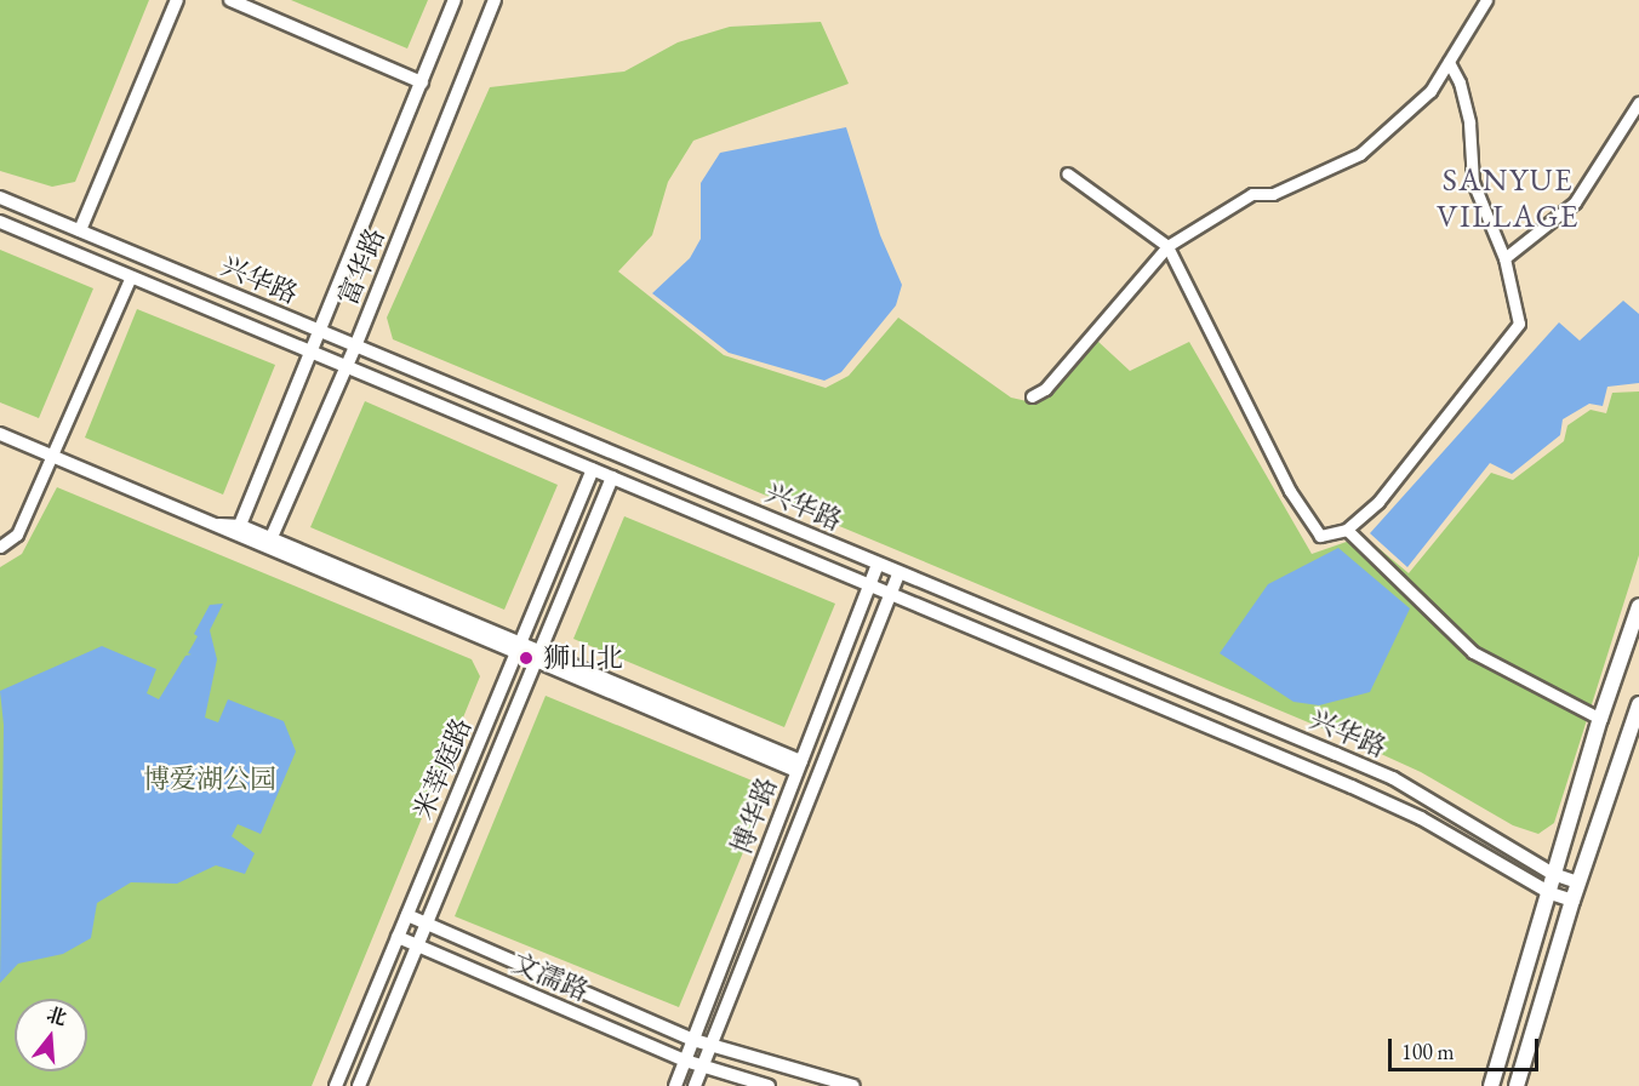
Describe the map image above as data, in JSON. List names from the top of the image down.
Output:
{
  "streets": {
    "street": [
      "富华路",
      "兴华路",
      "米莘庭路",
      "博华路",
      "文濡路"
    ]
  },
  "crossings": [
    ["富华路", "兴华路"],
    ["兴华路", "米莘庭路"],
    ["兴华路", "博华路"],
    ["米莘庭路", "文濡路"],
    ["博华路", "文濡路"]
  ],
  "districts": ["SANYUE VILLAGE"],
  "parks": ["博爱湖公园"],
  "places": ["狮山北"],
  "scale_bar": "100 m",
  "north": "top"
}
